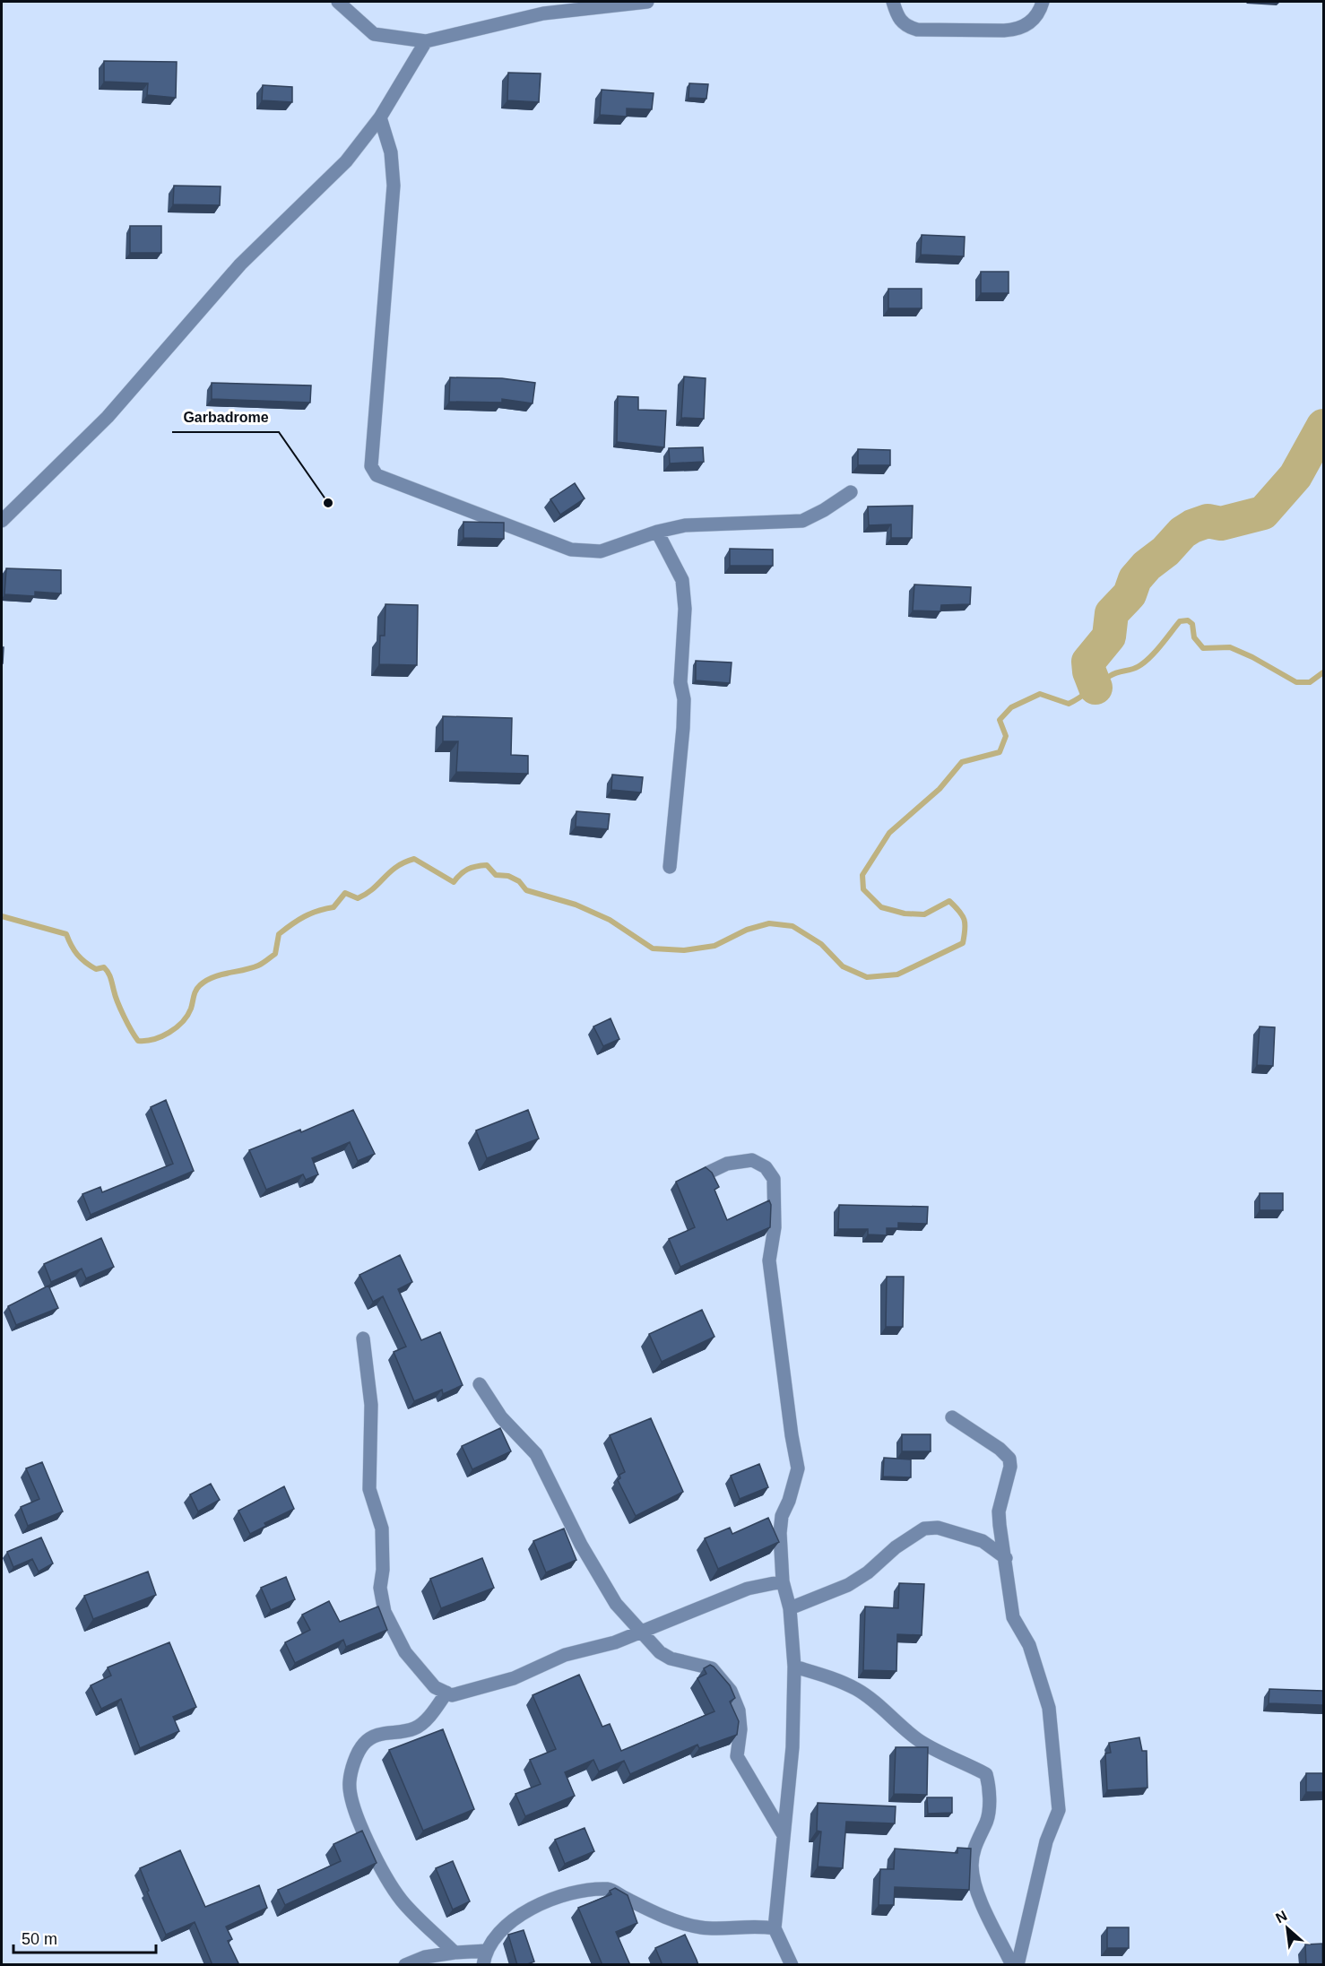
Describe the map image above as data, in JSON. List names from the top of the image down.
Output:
{
  "places": ["Garbadrome"],
  "scale_bar": "50 m",
  "north": "top left"
}
